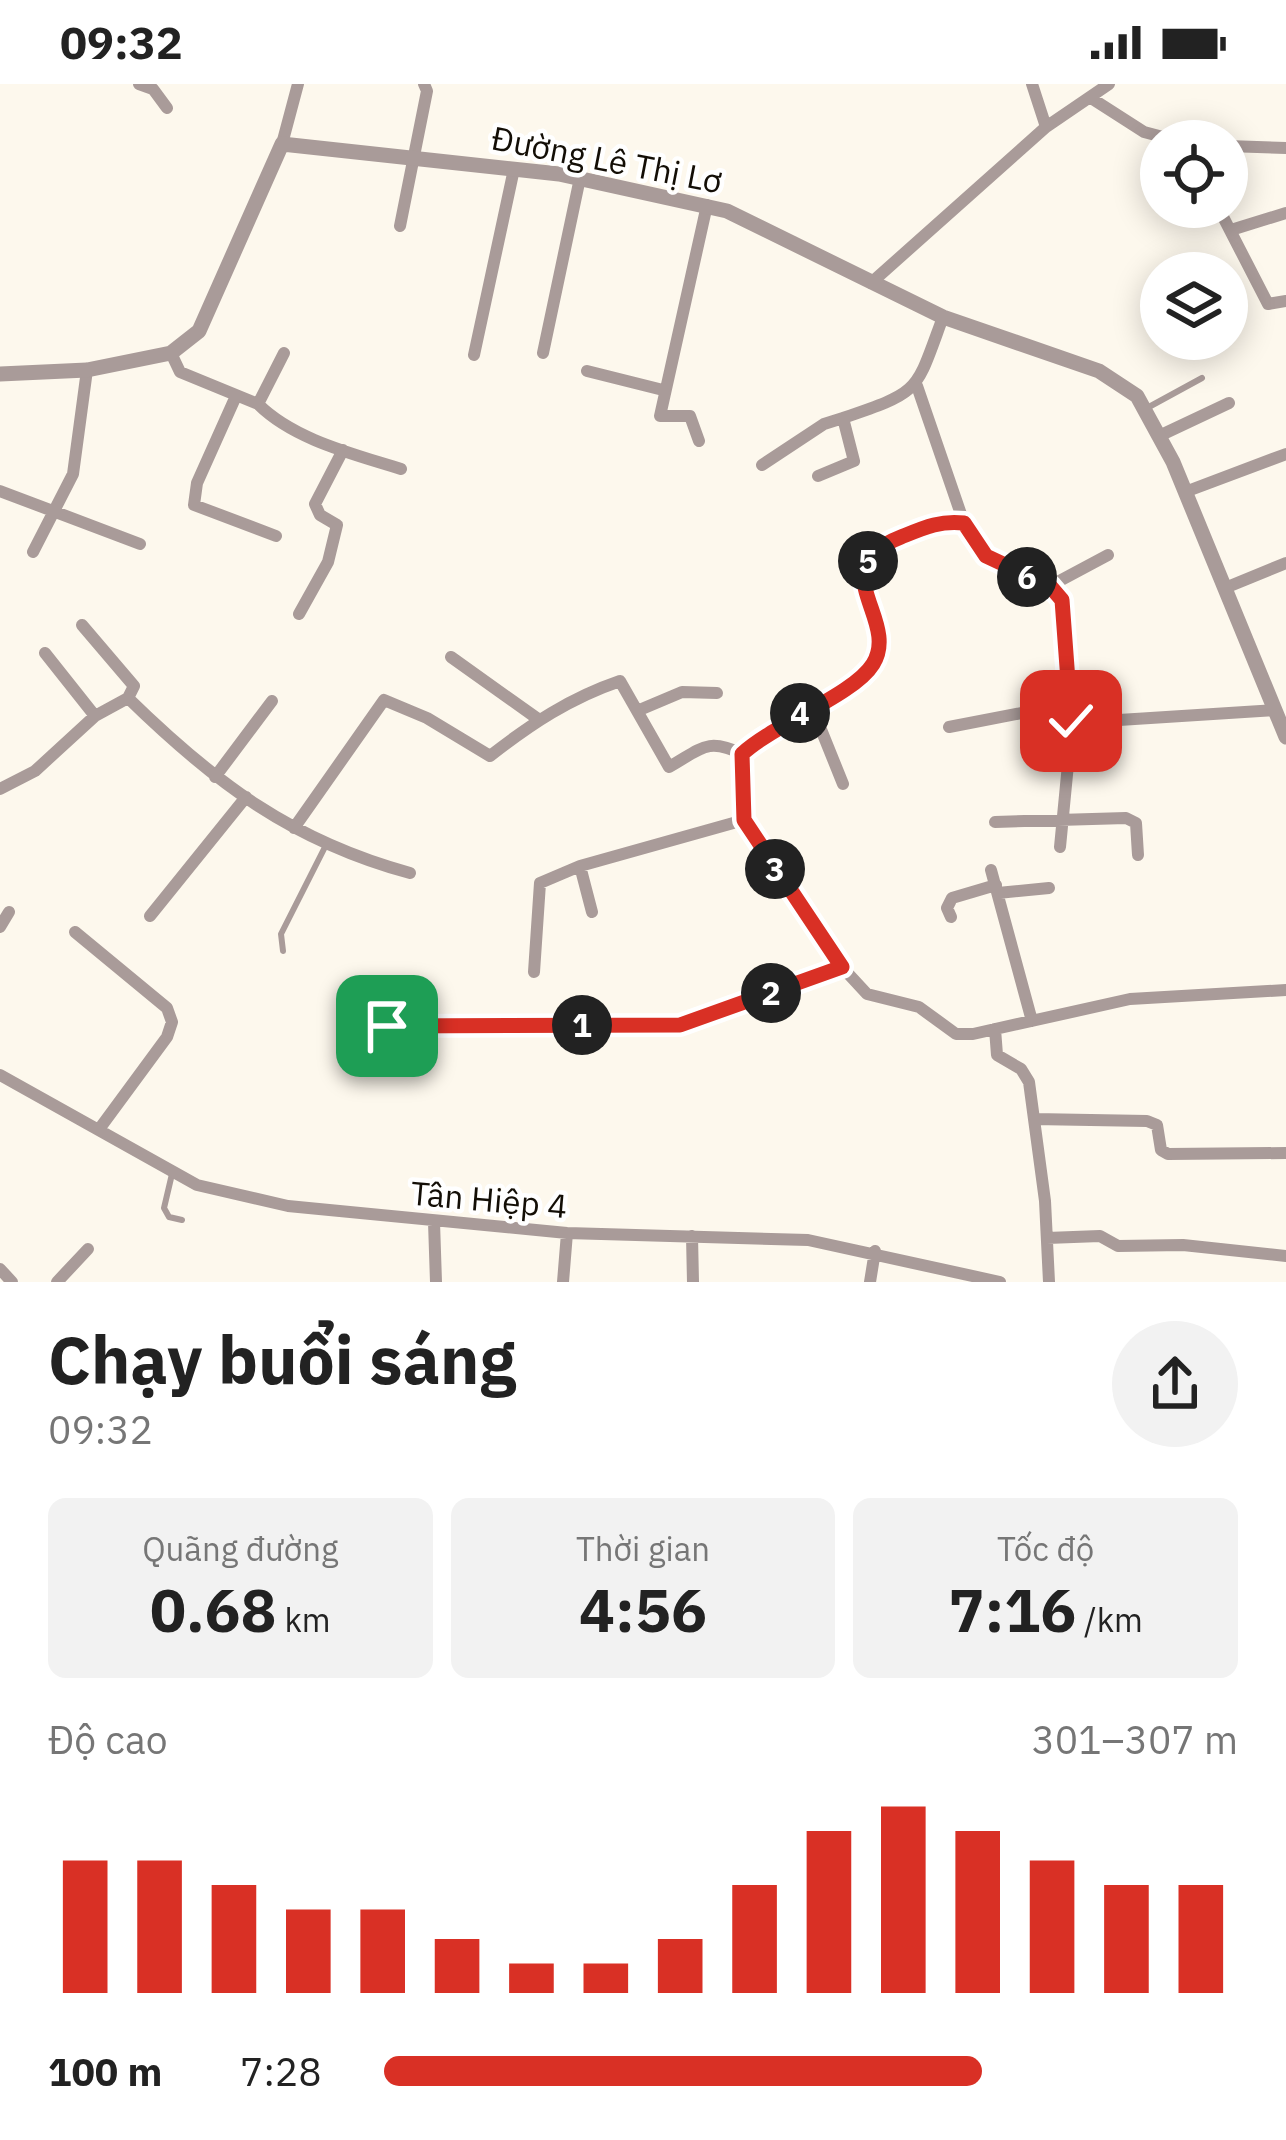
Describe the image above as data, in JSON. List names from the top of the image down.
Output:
{
  "streets": {
    "street": ["Đường Lê Thị Lơ", "Tân Hiệp 4"]
  },
  "page": {
    "status": "09:32",
    "pins": [
      "5",
      "6",
      "4",
      "3",
      "2",
      "1"
    ],
    "heading": ["Chạy buổi sáng", "09:32"],
    "stats": [
      ["Quãng đường", "0.68 km"],
      ["Thời gian", "4:56"],
      ["Tốc độ", "7:16 /km"]
    ],
    "chart": ["Độ cao", "301–307 m"],
    "list": [
      {
        "name": "100 m",
        "note": "7:28"
      }
    ]
  }
}
